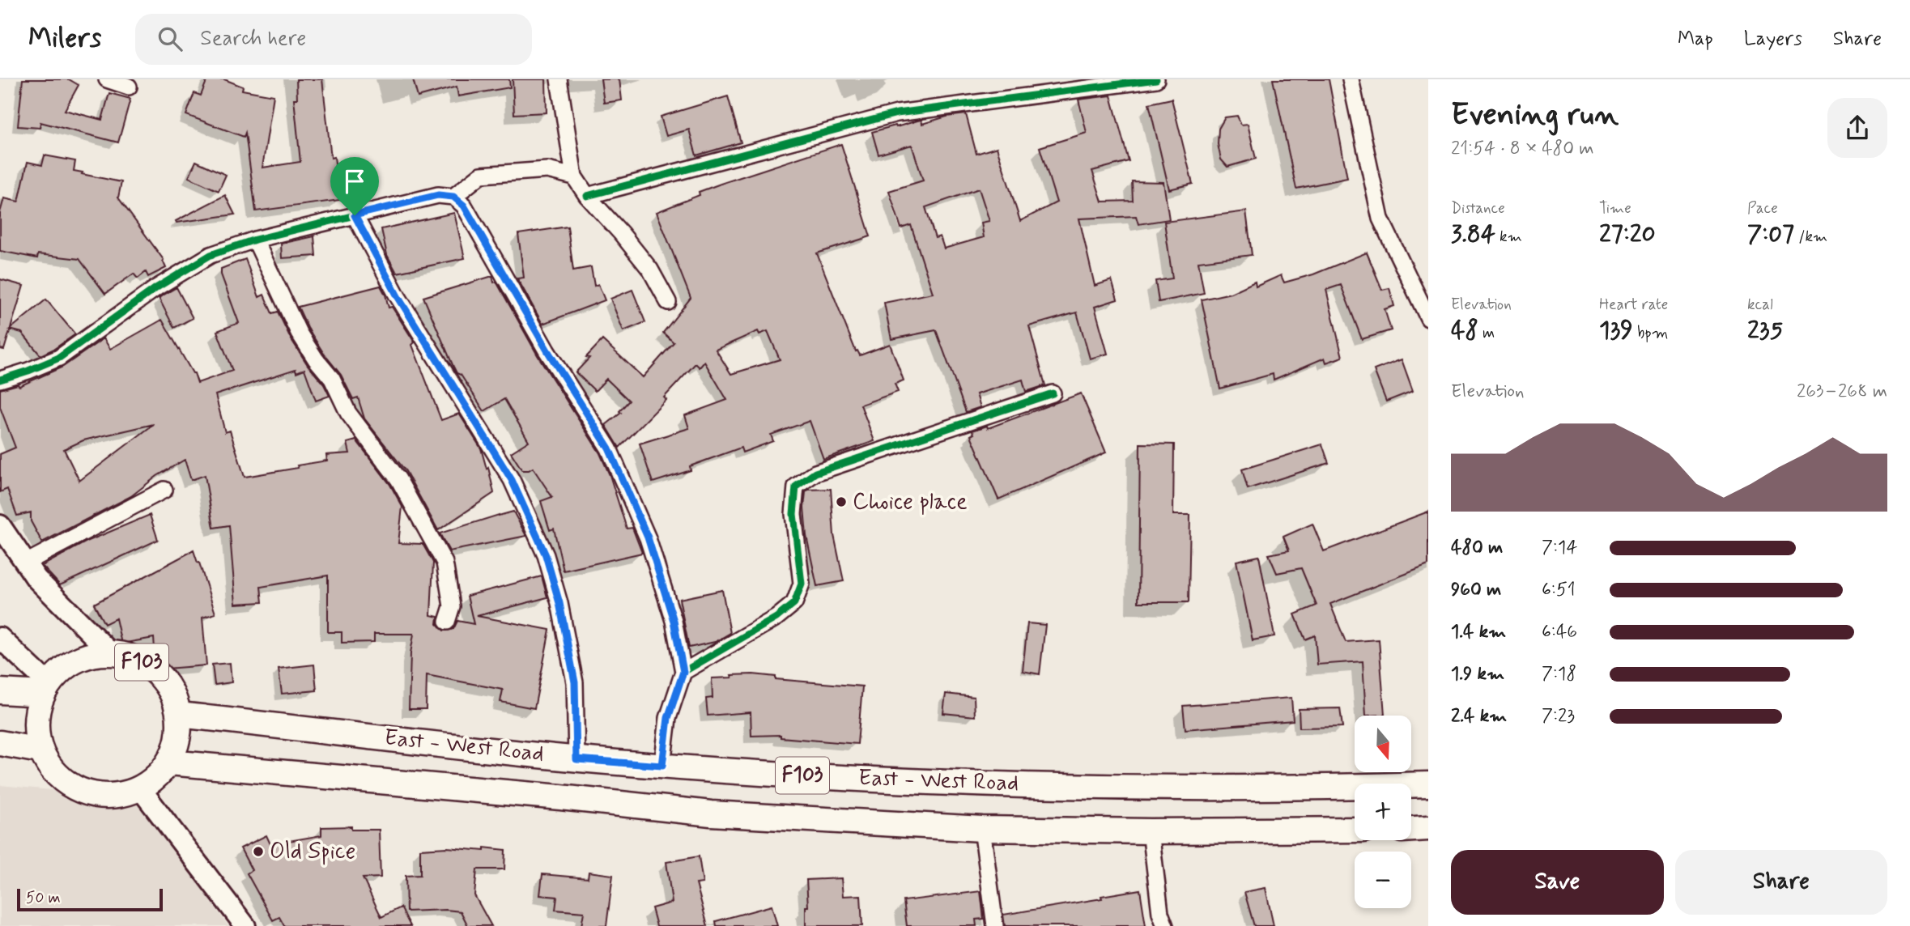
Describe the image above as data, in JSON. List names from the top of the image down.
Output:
{
  "streets": {
    "main road": ["F103", "East - West Road"]
  },
  "crossings": [
    ["F103", "East - West Road"]
  ],
  "places": ["Choice place", "Old Spice"],
  "scale_bar": "50 m",
  "north": "bottom",
  "page": {
    "header": "Milers",
    "search": "Search here",
    "nav": ["Map", "Layers", "Share"],
    "heading": ["Evening run", "21:54 · 8 × 480 m"],
    "stats": [
      ["Distance", "3.84 km"],
      ["Time", "27:20"],
      ["Pace", "7:07 /km"],
      ["Elevation", "48 m"],
      ["Heart rate", "139 bpm"],
      ["kcal", "235"]
    ],
    "chart": ["Elevation", "263–268 m"],
    "list": [
      {
        "name": "480 m",
        "note": "7:14"
      },
      {
        "name": "960 m",
        "note": "6:51"
      },
      {
        "name": "1.4 km",
        "note": "6:46"
      },
      {
        "name": "1.9 km",
        "note": "7:18"
      },
      {
        "name": "2.4 km",
        "note": "7:23"
      }
    ],
    "map_buttons": ["+", "−"],
    "buttons": ["Save", "Share"],
    "scale": "50 m"
  }
}
